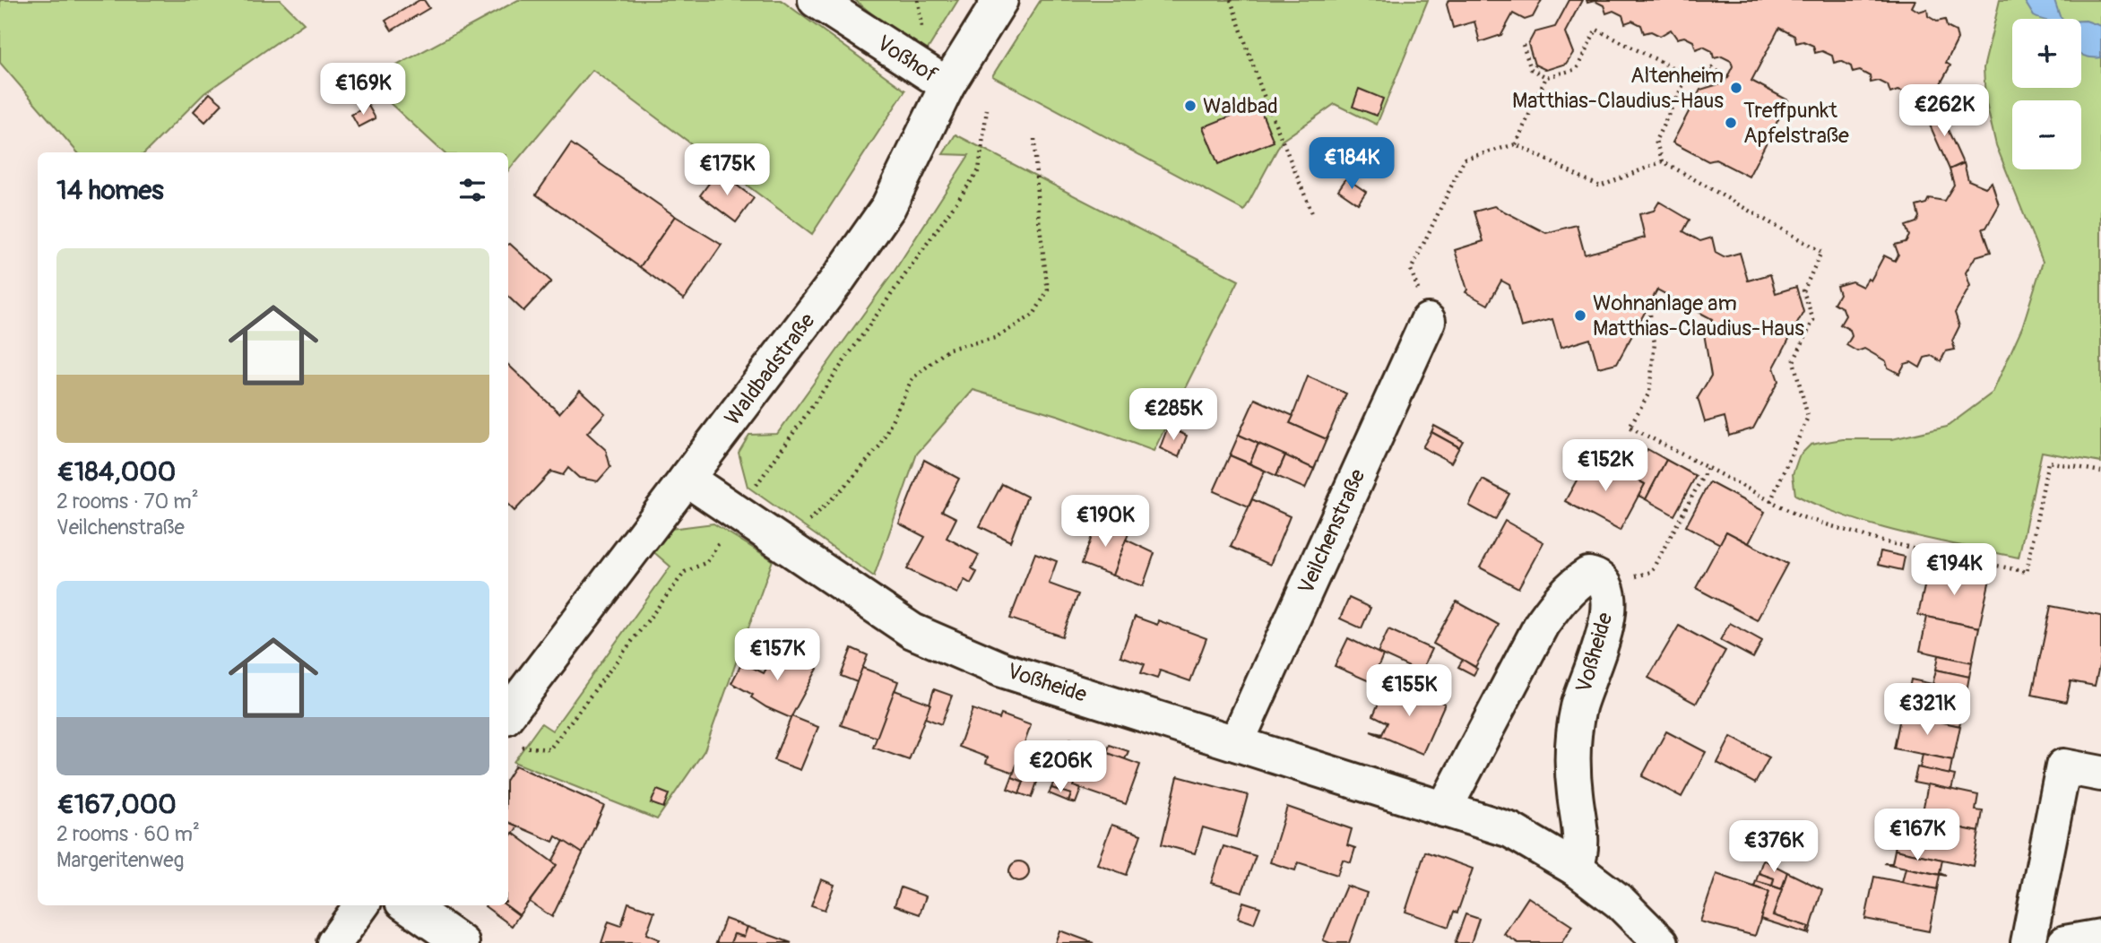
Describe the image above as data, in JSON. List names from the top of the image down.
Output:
{
  "streets": {
    "street": [
      "Voßhof",
      "Waldbadstraße",
      "Veilchenstraße",
      "Voßheide"
    ]
  },
  "crossings": [
    ["Voßhof", "Waldbadstraße"],
    ["Waldbadstraße", "Voßheide"],
    ["Veilchenstraße", "Voßheide"]
  ],
  "places": [
    "Altenheim Matthias-Claudius-Haus",
    "Waldbad",
    "Treffpunkt Apfelstraße",
    "Wohnanlage am Matthias-Claudius-Haus"
  ],
  "page": {
    "map_buttons": ["+", "−"],
    "price": [
      "€169K",
      "€262K",
      "€184K",
      "€175K",
      "€285K",
      "€152K",
      "€190K",
      "€194K",
      "€157K",
      "€155K",
      "€321K",
      "€206K",
      "€167K",
      "€376K"
    ],
    "heading": "14 homes",
    "list": [
      {
        "name": "€184,000",
        "note": "2 rooms · 70 m² · Veilchenstraße"
      },
      {
        "name": "€167,000",
        "note": "2 rooms · 60 m² · Margeritenweg"
      }
    ]
  }
}
